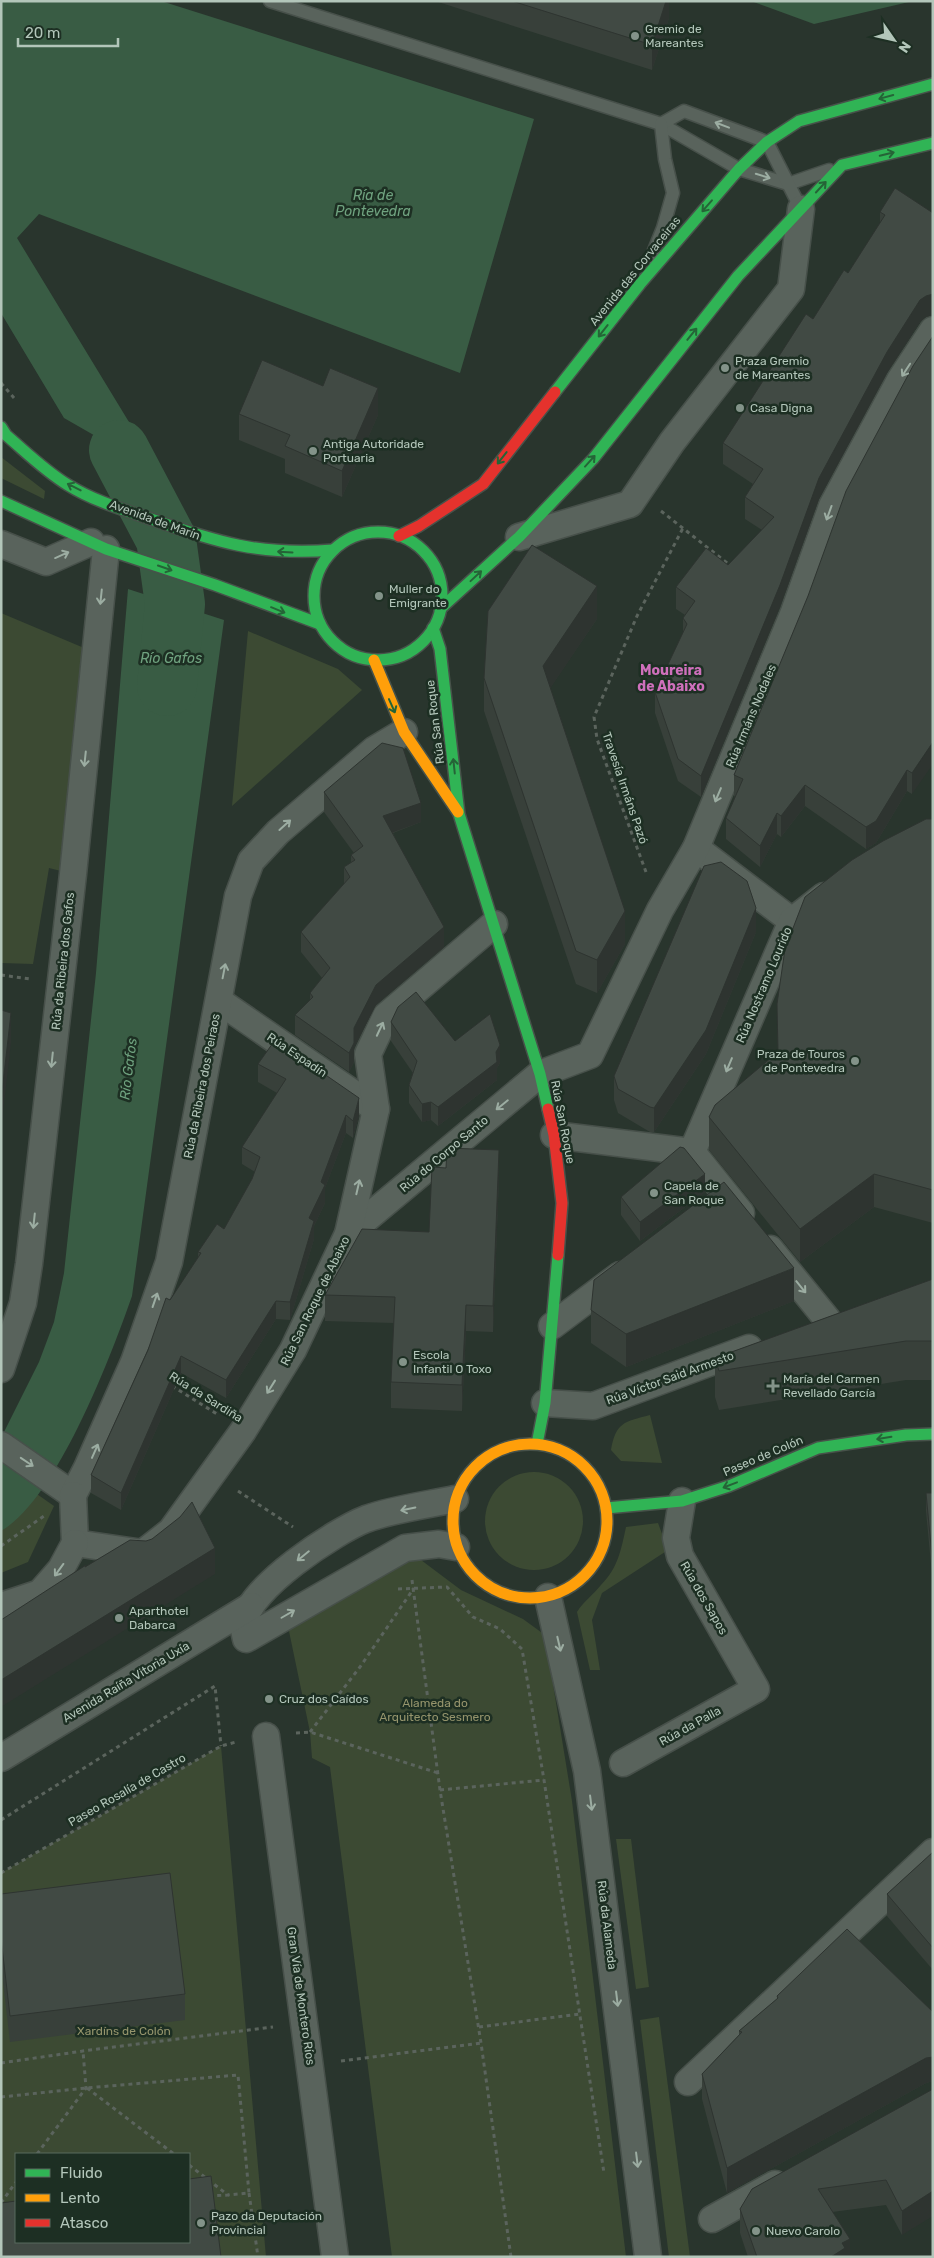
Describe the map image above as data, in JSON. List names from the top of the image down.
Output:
{
  "streets": {
    "main road": [
      "Avenida das Corvaceiras",
      "Avenida de Marín",
      "Rúa San Roque",
      "Paseo de Colón"
    ],
    "street": [
      "Rúa Irmáns Nodales",
      "Rúa da Ribeira dos Gafos",
      "Rúa Nostramo Lourido",
      "Rúa Espadín",
      "Rúa da Ribeira dos Peiraos",
      "Rúa do Corpo Santo",
      "Rúa San Roque de Abaixo",
      "Rúa Víctor Said Armesto",
      "Rúa dos Sapos",
      "Avenida Raíña Vitoria Uxía",
      "Rúa da Palla",
      "Rúa da Alameda",
      "Gran Vía de Montero Ríos"
    ],
    "path": ["Travesía Irmáns Pazó", "Rúa da Sardiña", "Paseo Rosalía de Castro"]
  },
  "crossings": [
    ["Avenida das Corvaceiras", "Avenida de Marín"],
    ["Avenida das Corvaceiras", "Rúa San Roque"],
    ["Avenida de Marín", "Rúa San Roque"],
    ["Rúa Irmáns Nodales", "Rúa San Roque"],
    ["Rúa Irmáns Nodales", "Travesía Irmáns Pazó"],
    ["Rúa Irmáns Nodales", "Rúa do Corpo Santo"],
    ["Rúa San Roque", "Rúa da Ribeira dos Peiraos"],
    ["Rúa San Roque", "Rúa do Corpo Santo"],
    ["Rúa San Roque", "Rúa San Roque de Abaixo"],
    ["Rúa San Roque", "Rúa Víctor Said Armesto"],
    ["Rúa San Roque", "Paseo de Colón"],
    ["Rúa San Roque", "Avenida Raíña Vitoria Uxía"],
    ["Rúa San Roque", "Rúa da Alameda"],
    ["Rúa Espadín", "Rúa da Ribeira dos Peiraos"],
    ["Rúa Espadín", "Rúa San Roque de Abaixo"],
    ["Rúa da Ribeira dos Peiraos", "Rúa da Sardiña"],
    ["Rúa do Corpo Santo", "Rúa San Roque de Abaixo"],
    ["Rúa San Roque de Abaixo", "Rúa da Sardiña"],
    ["Paseo de Colón", "Rúa dos Sapos"],
    ["Paseo de Colón", "Avenida Raíña Vitoria Uxía"],
    ["Paseo de Colón", "Rúa da Alameda"],
    ["Rúa dos Sapos", "Rúa da Palla"],
    ["Avenida Raíña Vitoria Uxía", "Rúa da Alameda"],
    ["Paseo Rosalía de Castro", "Gran Vía de Montero Ríos"]
  ],
  "one_way": [
    "Rúa da Ribeira dos Gafos",
    "Rúa Nostramo Lourido",
    "Rúa da Ribeira dos Peiraos",
    "Paseo de Colón",
    "Rúa da Alameda"
  ],
  "districts": ["Moureira de Abaixo"],
  "water": ["Ría de Pontevedra", "Río Gafos"],
  "parks": ["Alameda do Arquitecto Sesmero", "Xardíns de Colón"],
  "places": {
    "other": [
      "Gremio de Mareantes",
      "Praza Gremio de Mareantes",
      "Casa Digna",
      "Antiga Autoridade Portuaria",
      "Muller do Emigrante",
      "Praza de Touros de Pontevedra",
      "Capela de San Roque",
      "Escola Infantil O Toxo",
      "Aparthotel Dabarca",
      "Cruz dos Caídos",
      "Pazo da Deputación Provincial",
      "Nuevo Carolo"
    ],
    "health": ["María del Carmen Revellado García"]
  },
  "legend": ["Fluido", "Lento", "Atasco"],
  "scale_bar": "20 m",
  "north": "bottom right"
}
